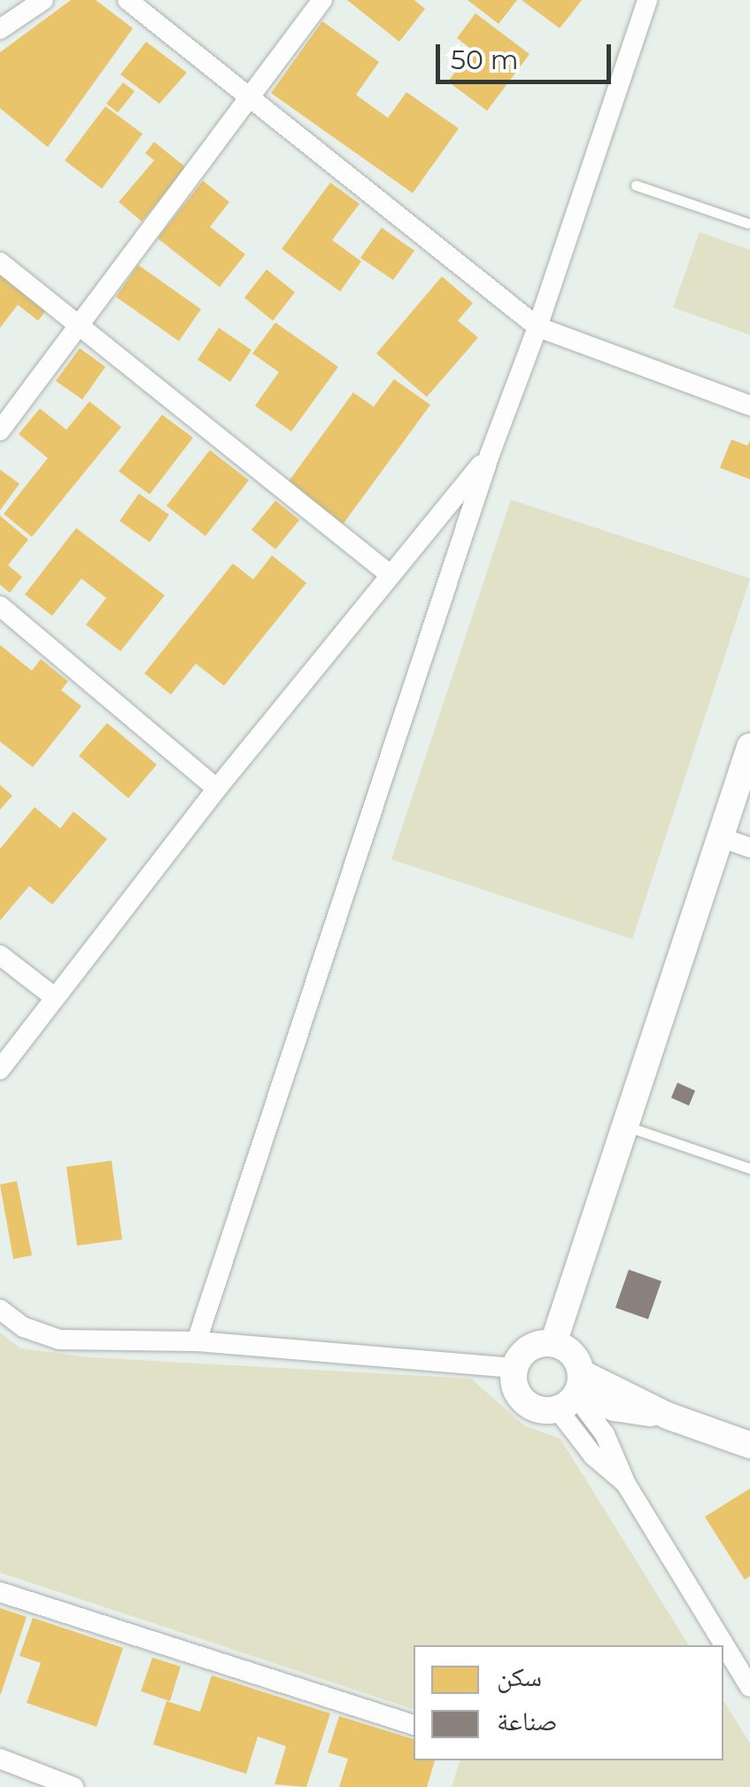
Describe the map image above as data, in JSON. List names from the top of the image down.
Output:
{
  "legend": ["سكن", "صناعة"],
  "scale_bar": "50 m"
}
